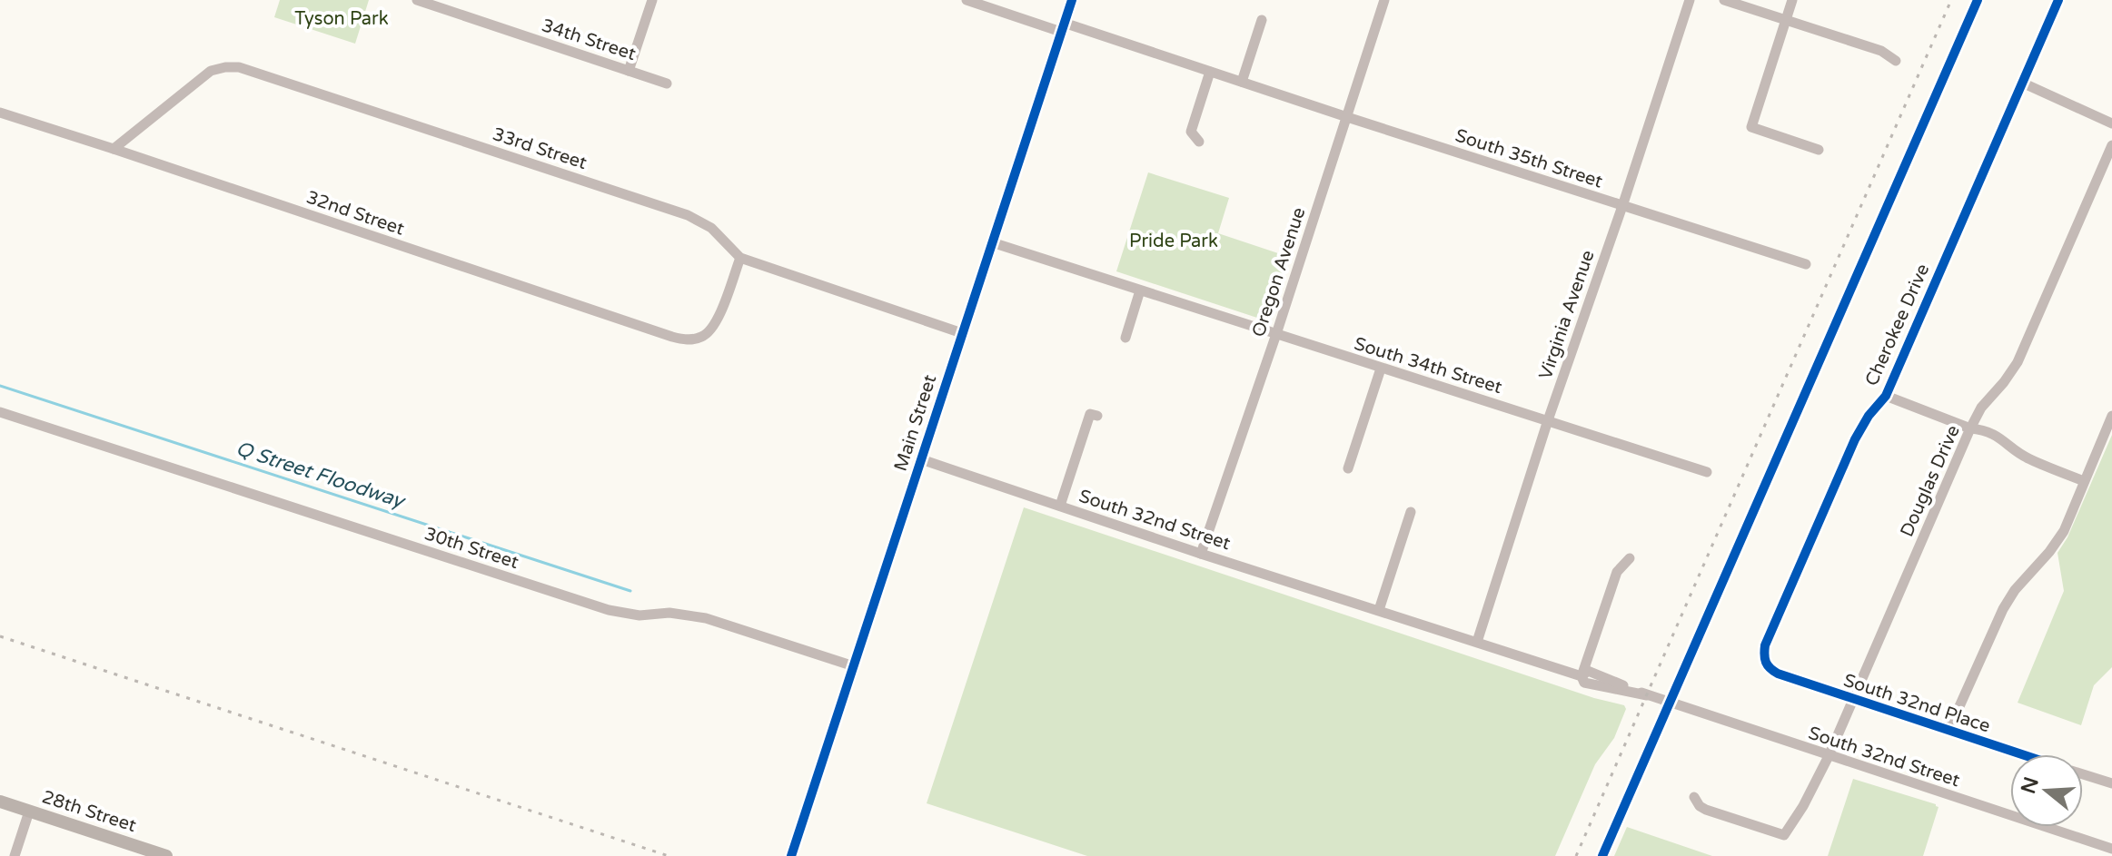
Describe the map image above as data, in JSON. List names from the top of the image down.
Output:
{
  "streets": {
    "main road": ["Main Street", "28th Street"],
    "street": [
      "34th Street",
      "33rd Street",
      "South 35th Street",
      "32nd Street",
      "Oregon Avenue",
      "Virginia Avenue",
      "Cherokee Drive",
      "South 34th Street",
      "Douglas Drive",
      "South 32nd Street",
      "30th Street",
      "South 32nd Place"
    ]
  },
  "crossings": [
    ["33rd Street", "32nd Street"],
    ["33rd Street", "Main Street"],
    ["South 35th Street", "Oregon Avenue"],
    ["South 35th Street", "Virginia Avenue"],
    ["South 35th Street", "Main Street"],
    ["Oregon Avenue", "South 34th Street"],
    ["Oregon Avenue", "South 32nd Street"],
    ["Virginia Avenue", "South 34th Street"],
    ["Virginia Avenue", "South 32nd Street"],
    ["Cherokee Drive", "South 32nd Place"],
    ["South 34th Street", "Main Street"],
    ["Main Street", "South 32nd Street"],
    ["Main Street", "30th Street"],
    ["Douglas Drive", "South 32nd Street"],
    ["Douglas Drive", "South 32nd Place"]
  ],
  "water": ["Q Street Floodway"],
  "parks": ["Tyson Park", "Pride Park"],
  "north": "left"
}
